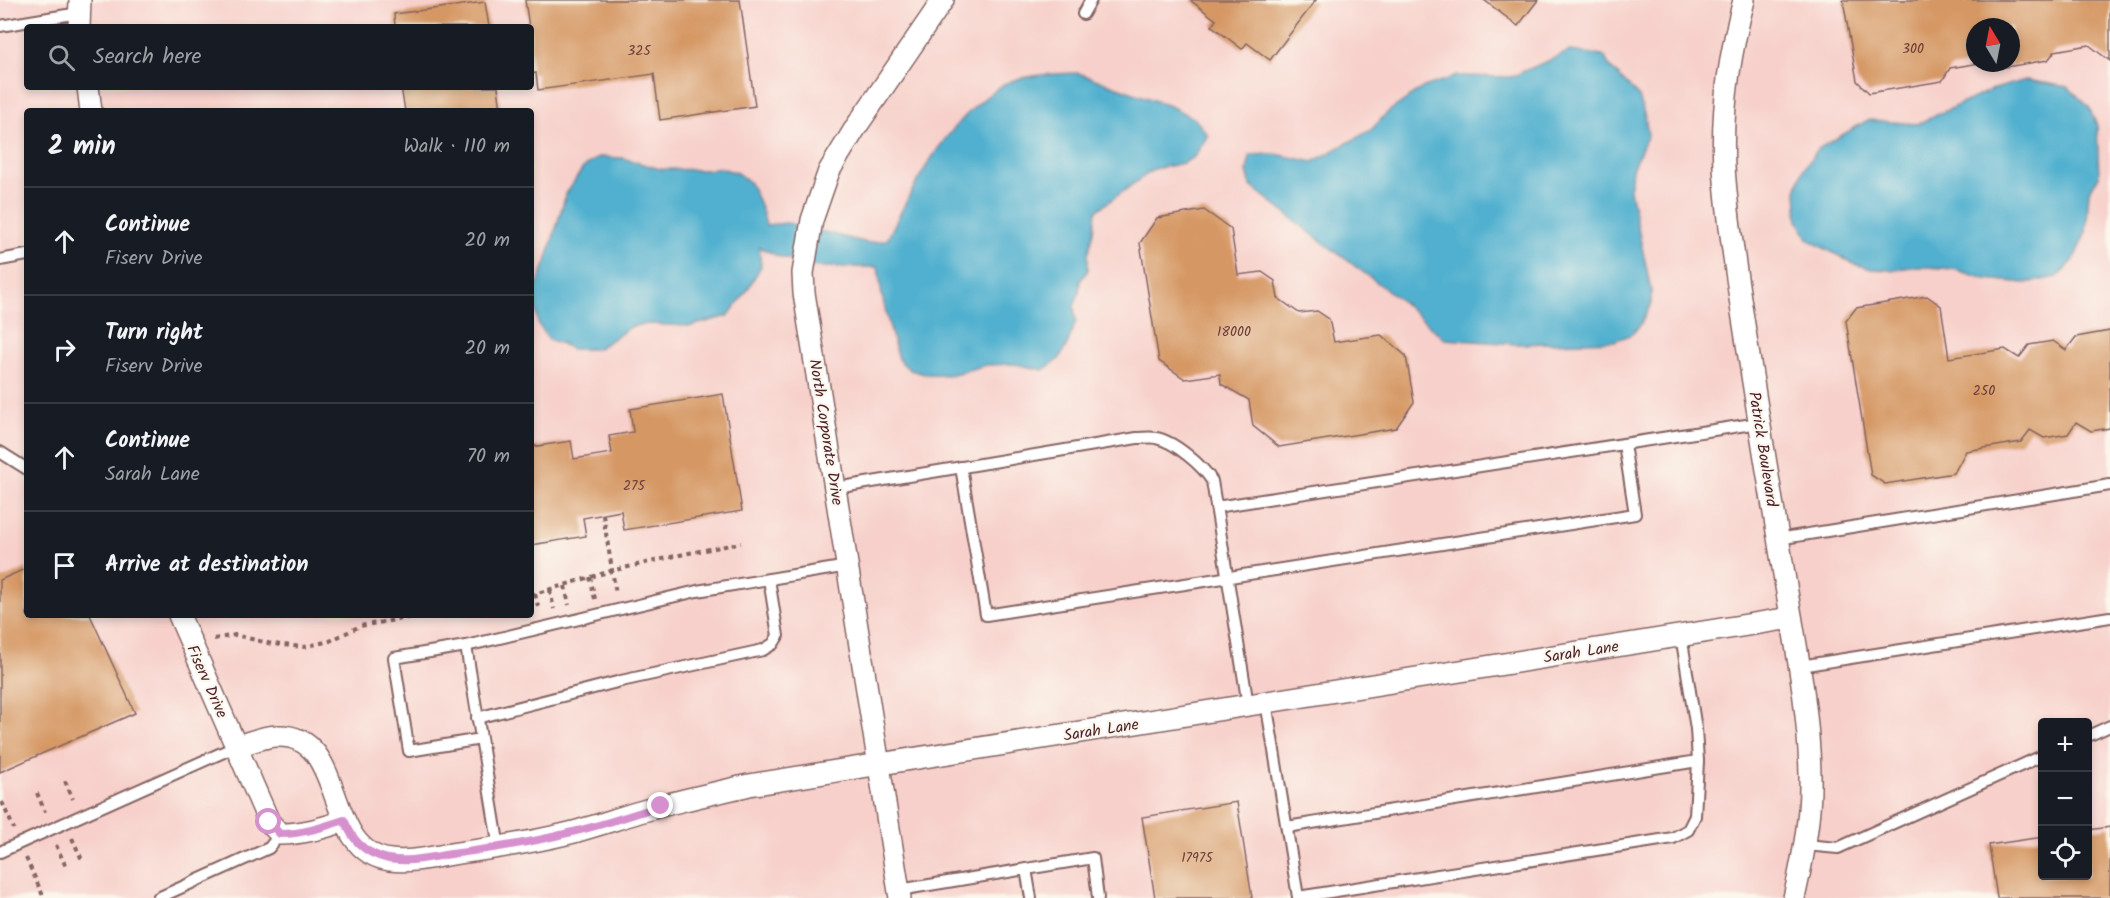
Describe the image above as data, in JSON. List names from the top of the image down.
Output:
{
  "streets": {
    "street": [
      "North Corporate Drive",
      "Patrick Boulevard",
      "Sarah Lane",
      "Fiserv Drive"
    ]
  },
  "crossings": [
    ["North Corporate Drive", "Sarah Lane"],
    ["Patrick Boulevard", "Sarah Lane"]
  ],
  "house_numbers": [
    "300",
    "325",
    "18000",
    "250",
    "275",
    "17975"
  ],
  "north": "top",
  "page": {
    "search": "Search here",
    "heading": ["2 min", "Walk · 110 m"],
    "list": [
      ["Continue", "Fiserv Drive", "20 m"],
      ["Turn right", "Fiserv Drive", "20 m"],
      ["Continue", "Sarah Lane", "70 m"],
      "Arrive at destination"
    ],
    "map_buttons": ["+", "−"]
  }
}
